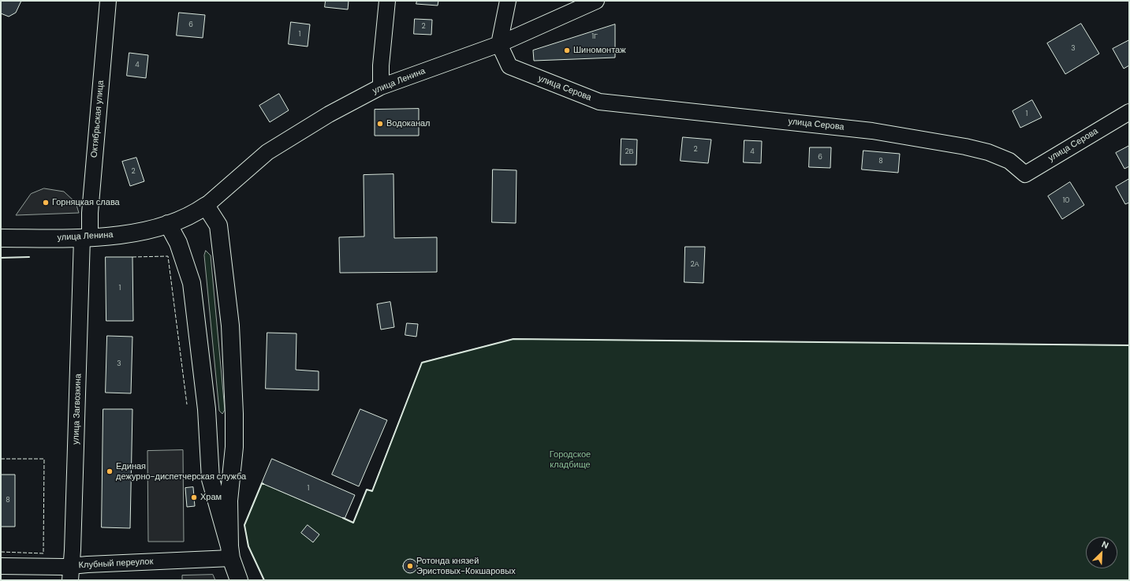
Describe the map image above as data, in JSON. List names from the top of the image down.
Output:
{
  "streets": {
    "main road": ["улица Ленина"],
    "street": [
      "улица Серова",
      "Октябрьская улица",
      "улица Загвозкина",
      "Клубный переулок"
    ]
  },
  "crossings": [
    ["улица Ленина", "улица Серова"],
    ["улица Ленина", "Октябрьская улица"],
    ["улица Ленина", "улица Загвозкина"],
    ["Октябрьская улица", "улица Загвозкина"],
    ["улица Загвозкина", "Клубный переулок"]
  ],
  "parks": ["Городское кладбище"],
  "places": [
    "Шиномонтаж",
    "Водоканал",
    "Горняцкая слава",
    "Единая дежурно-диспетчерская служба",
    "Храм",
    "Ротонда князей Эристовых-Кокшаровых"
  ],
  "house_numbers": [
    "6",
    "2",
    "1",
    "1Г",
    "3",
    "4",
    "1",
    "2",
    "2В",
    "4",
    "6",
    "8",
    "2",
    "10",
    "2А",
    "1",
    "3",
    "1",
    "8"
  ],
  "north": "top right"
}
